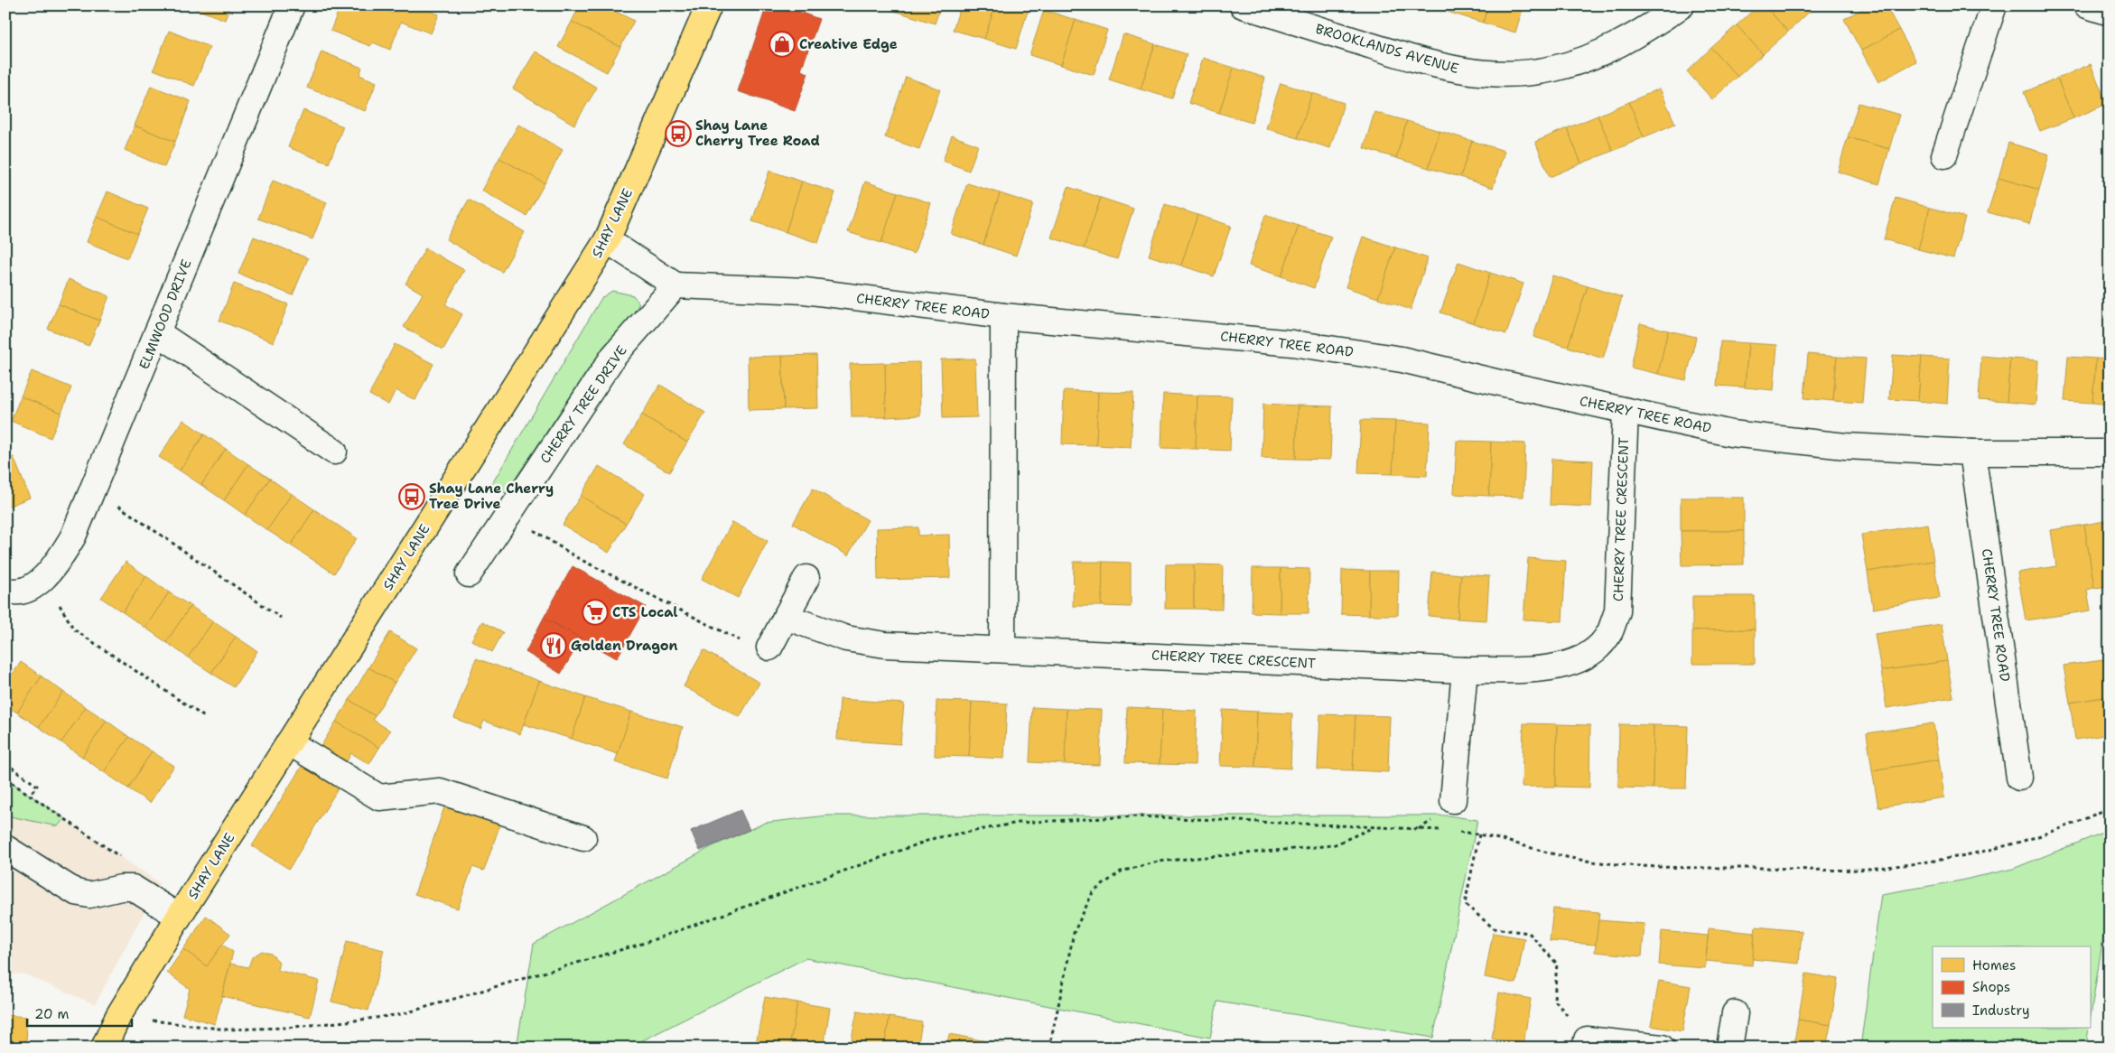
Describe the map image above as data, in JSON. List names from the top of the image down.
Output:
{
  "streets": {
    "main road": ["SHAY LANE"],
    "street": [
      "BROOKLANDS AVENUE",
      "CHERRY TREE ROAD",
      "ELMWOOD DRIVE",
      "CHERRY TREE DRIVE",
      "CHERRY TREE CRESCENT"
    ]
  },
  "crossings": [
    ["CHERRY TREE ROAD", "CHERRY TREE DRIVE"],
    ["CHERRY TREE ROAD", "CHERRY TREE CRESCENT"]
  ],
  "places": {
    "shop": ["Creative Edge"],
    "bus stop": ["Shay Lane Cherry Tree Road", "Shay Lane Cherry Tree Drive"],
    "supermarket": ["CTS Local"],
    "restaurant": ["Golden Dragon"]
  },
  "legend": ["Homes", "Shops", "Industry"],
  "scale_bar": "20 m"
}
